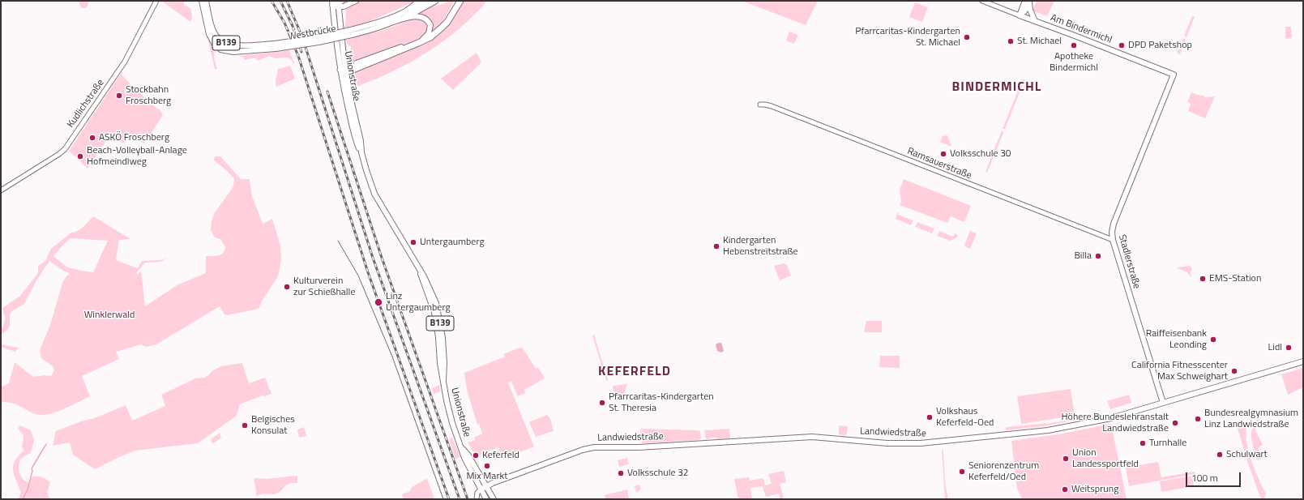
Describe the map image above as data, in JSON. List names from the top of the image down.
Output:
{
  "streets": {
    "main road": [
      "Am Bindermichl",
      "Westbrücke",
      "B139",
      "Unionstraße",
      "Stadlerstraße",
      "Landwiedstraße"
    ],
    "street": ["Kudlichstraße", "Ramsauerstraße"]
  },
  "crossings": [
    ["Am Bindermichl", "Stadlerstraße"],
    ["Westbrücke", "B139"],
    ["B139", "Unionstraße"],
    ["B139", "Landwiedstraße"],
    ["Ramsauerstraße", "Stadlerstraße"],
    ["Stadlerstraße", "Landwiedstraße"]
  ],
  "districts": ["BINDERMICHL", "KEFERFELD"],
  "parks": ["Winklerwald"],
  "places": [
    "Pfarrcaritas-Kindergarten St. Michael",
    "St. Michael",
    "Apotheke Bindermichl",
    "DPD Paketshop",
    "Stockbahn Froschberg",
    "ASKÖ Froschberg",
    "Volksschule 30",
    "Beach-Volleyball-Anlage Hofmeindlweg",
    "Untergaumberg",
    "Kindergarten Hebenstreitstraße",
    "Billa",
    "EMS-Station",
    "Kulturverein zur Schießhalle",
    "Linz Untergaumberg",
    "Raiffeisenbank Leonding",
    "Lidl",
    "California Fitnesscenter Max Schweighart",
    "Pfarrcaritas-Kindergarten St. Theresia",
    "Volkshaus Keferfeld-Oed",
    "Bundesrealgymnasium Linz Landwiedstraße",
    "Höhere Bundeslehranstalt Landwiedstraße",
    "Belgisches Konsulat",
    "Turnhalle",
    "Schulwart",
    "Keferfeld",
    "Union Landessportfeld",
    "Mix Markt",
    "Seniorenzentrum Keferfeld/Oed",
    "Volksschule 32",
    "Weitsprung"
  ],
  "scale_bar": "100 m"
}
